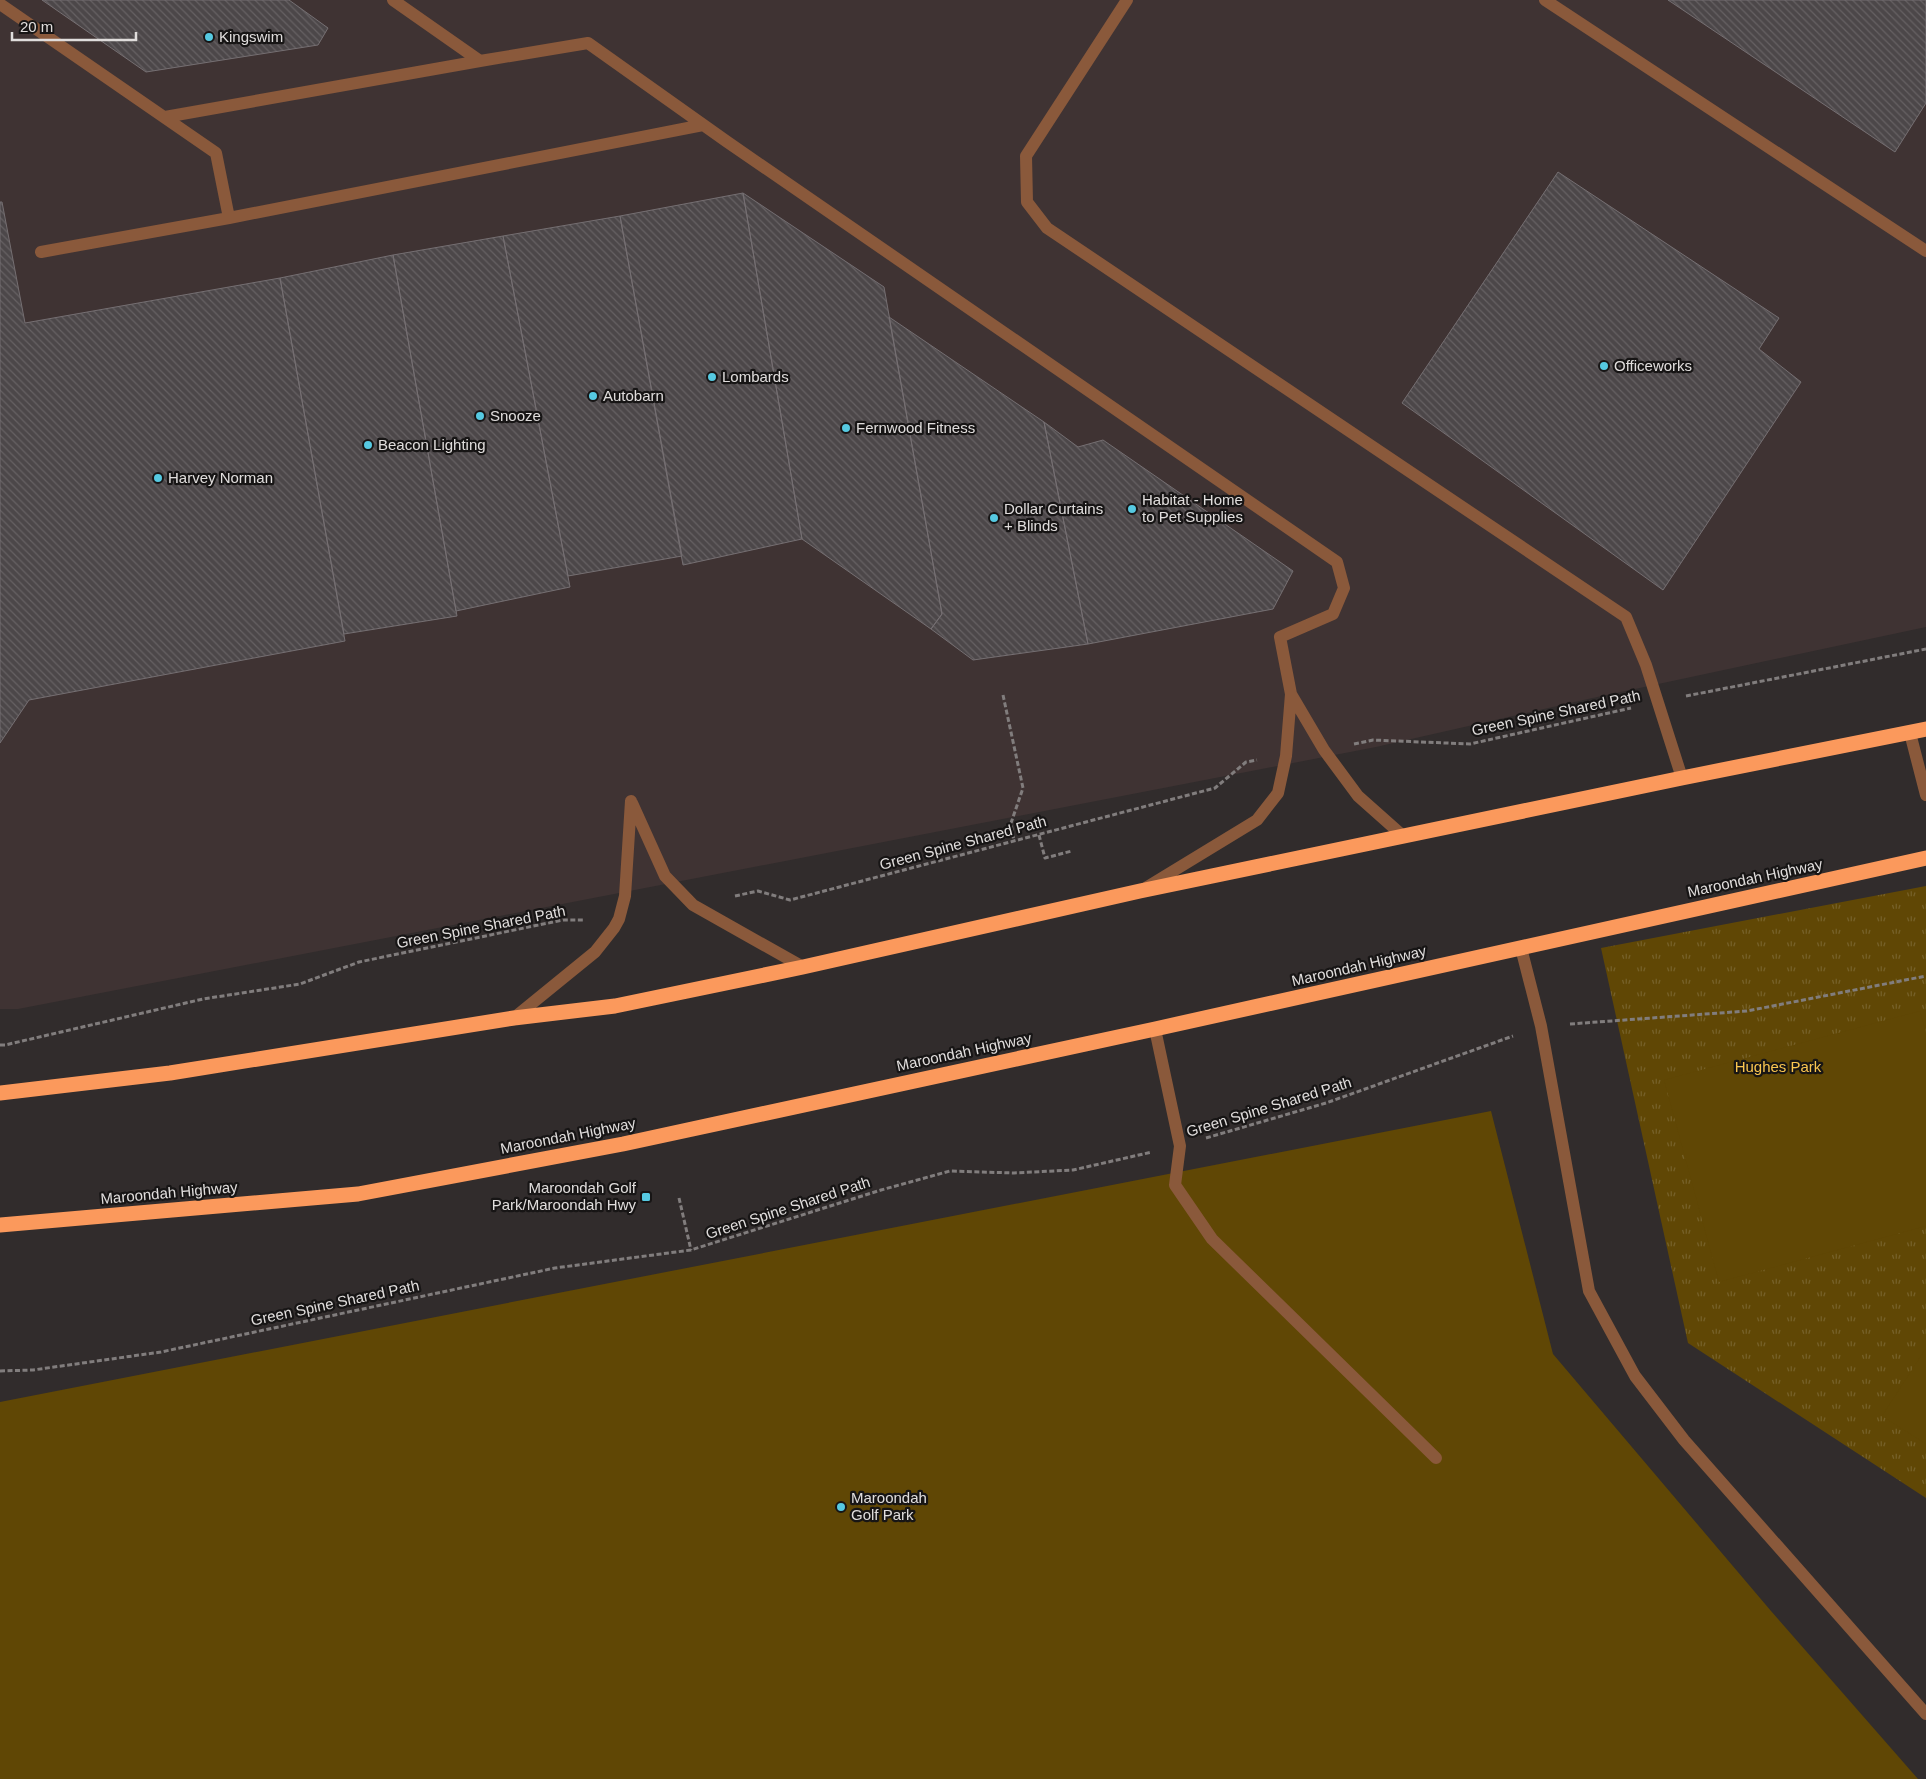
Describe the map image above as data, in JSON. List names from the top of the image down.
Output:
{
  "streets": {
    "highway": ["Maroondah Highway"],
    "path": ["Green Spine Shared Path"]
  },
  "parks": ["Hughes Park"],
  "places": {
    "other": [
      "Kingswim",
      "Officeworks",
      "Lombards",
      "Autobarn",
      "Snooze",
      "Fernwood Fitness",
      "Beacon Lighting",
      "Harvey Norman",
      "Habitat - Home to Pet Supplies",
      "Dollar Curtains + Blinds",
      "Maroondah Golf Park"
    ],
    "transit": ["Maroondah Golf Park/Maroondah Hwy"]
  },
  "scale_bar": "20 m"
}
